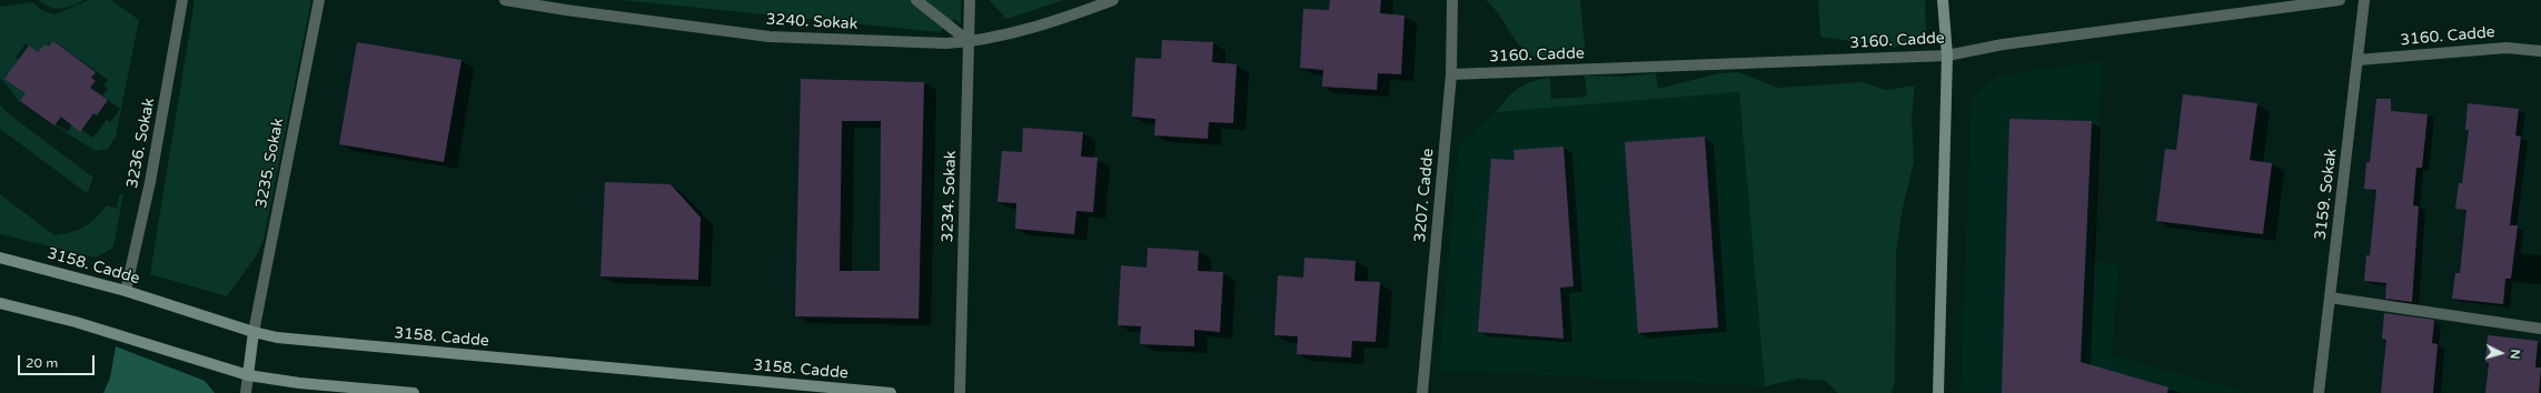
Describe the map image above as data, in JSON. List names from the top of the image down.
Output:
{
  "streets": {
    "street": [
      "3240. Sokak",
      "3160. Cadde",
      "3236. Sokak",
      "3235. Sokak",
      "3159. Sokak",
      "3207. Cadde",
      "3234. Sokak",
      "3158. Cadde"
    ]
  },
  "crossings": [
    ["3240. Sokak", "3234. Sokak"],
    ["3160. Cadde", "3159. Sokak"],
    ["3160. Cadde", "3207. Cadde"],
    ["3236. Sokak", "3158. Cadde"],
    ["3235. Sokak", "3158. Cadde"]
  ],
  "scale_bar": "20 m",
  "north": "right"
}
